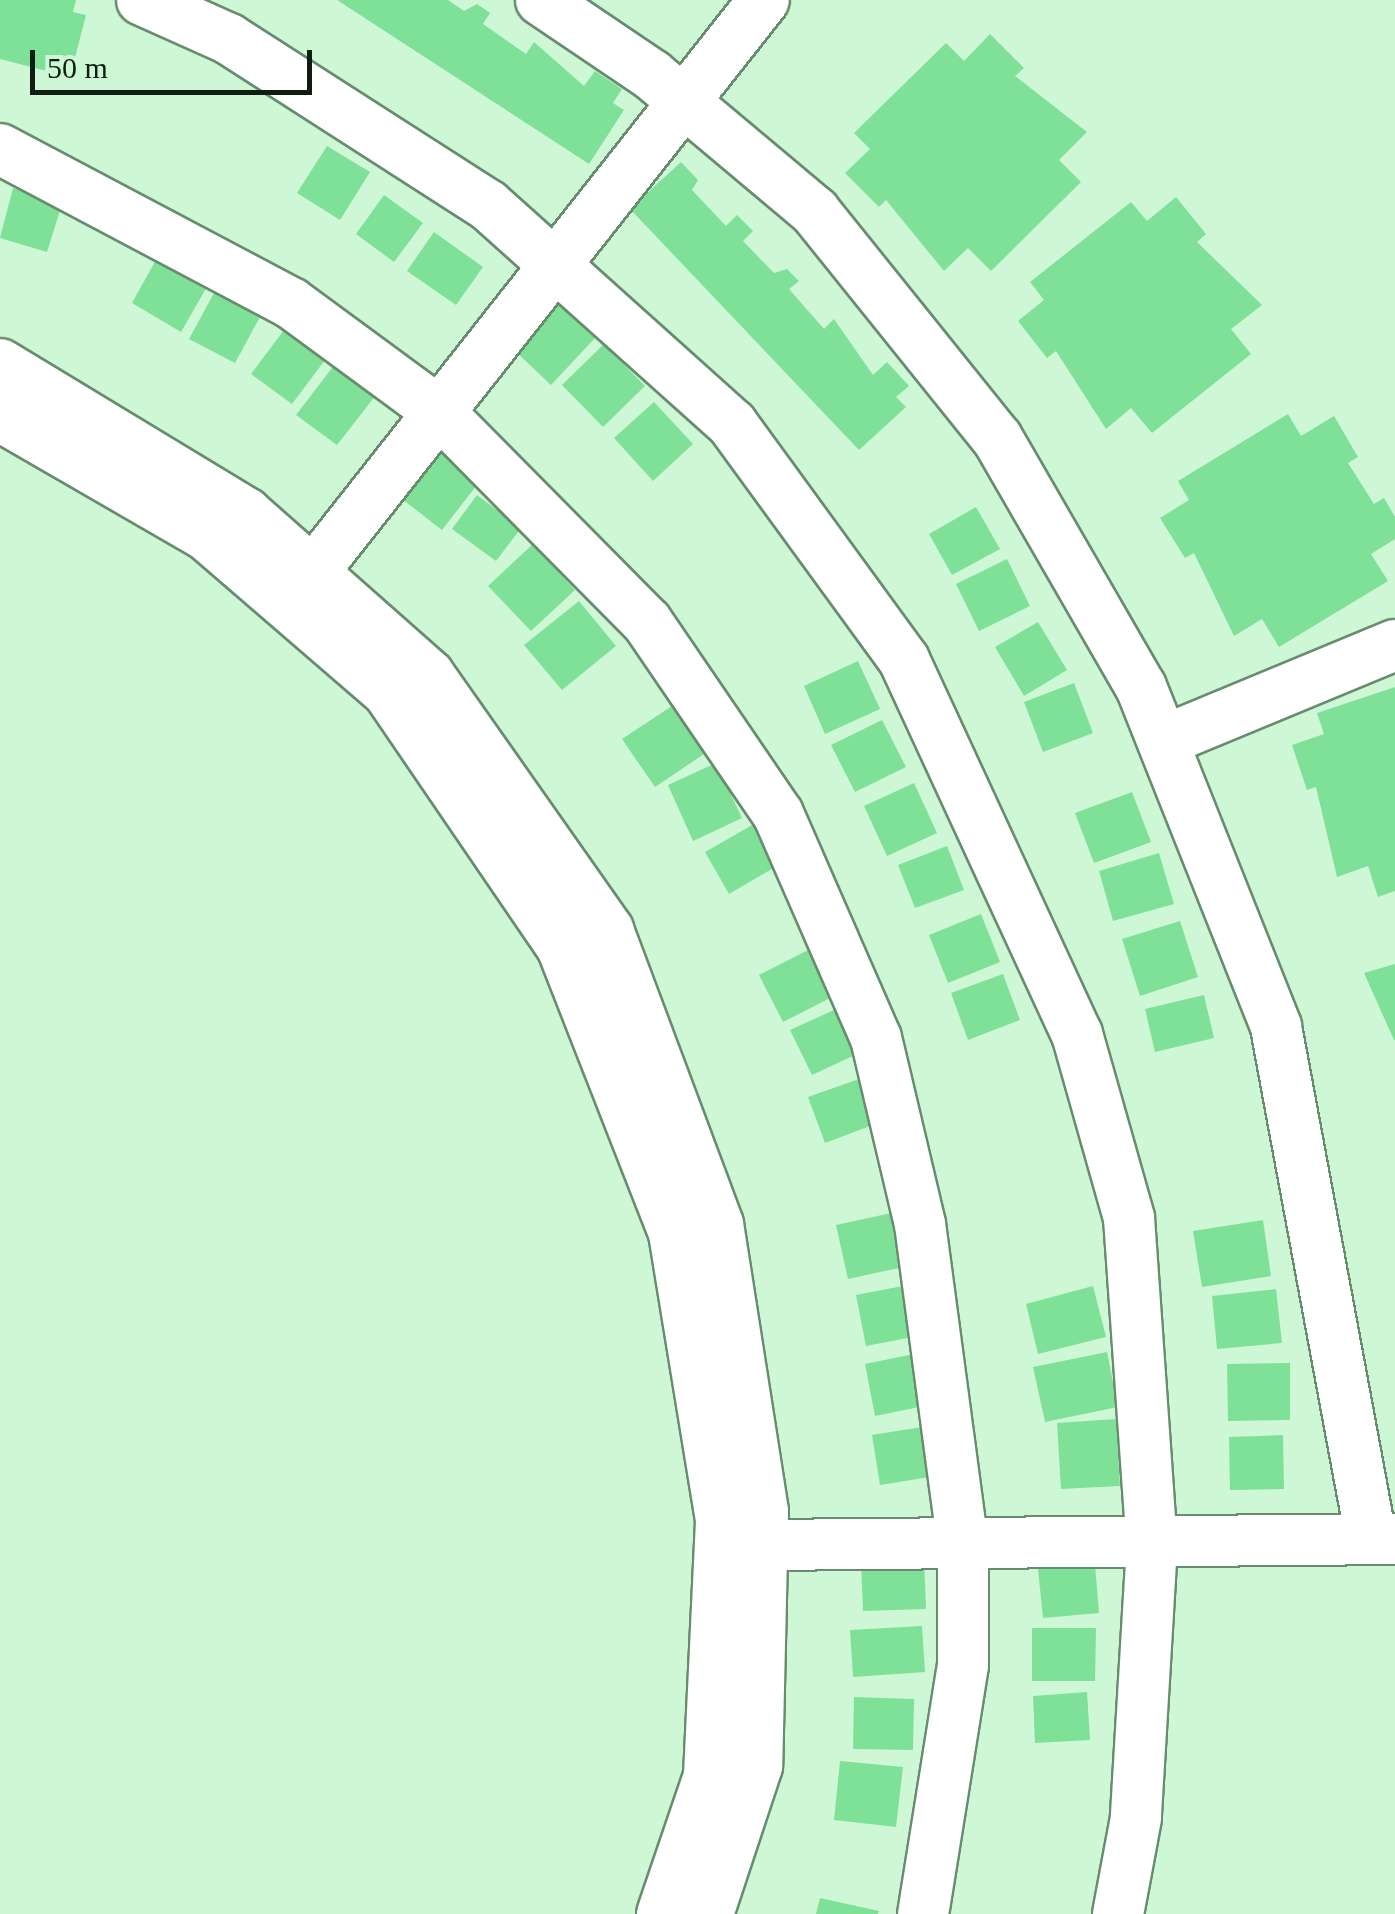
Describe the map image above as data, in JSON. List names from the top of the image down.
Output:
{
  "scale_bar": "50 m"
}
